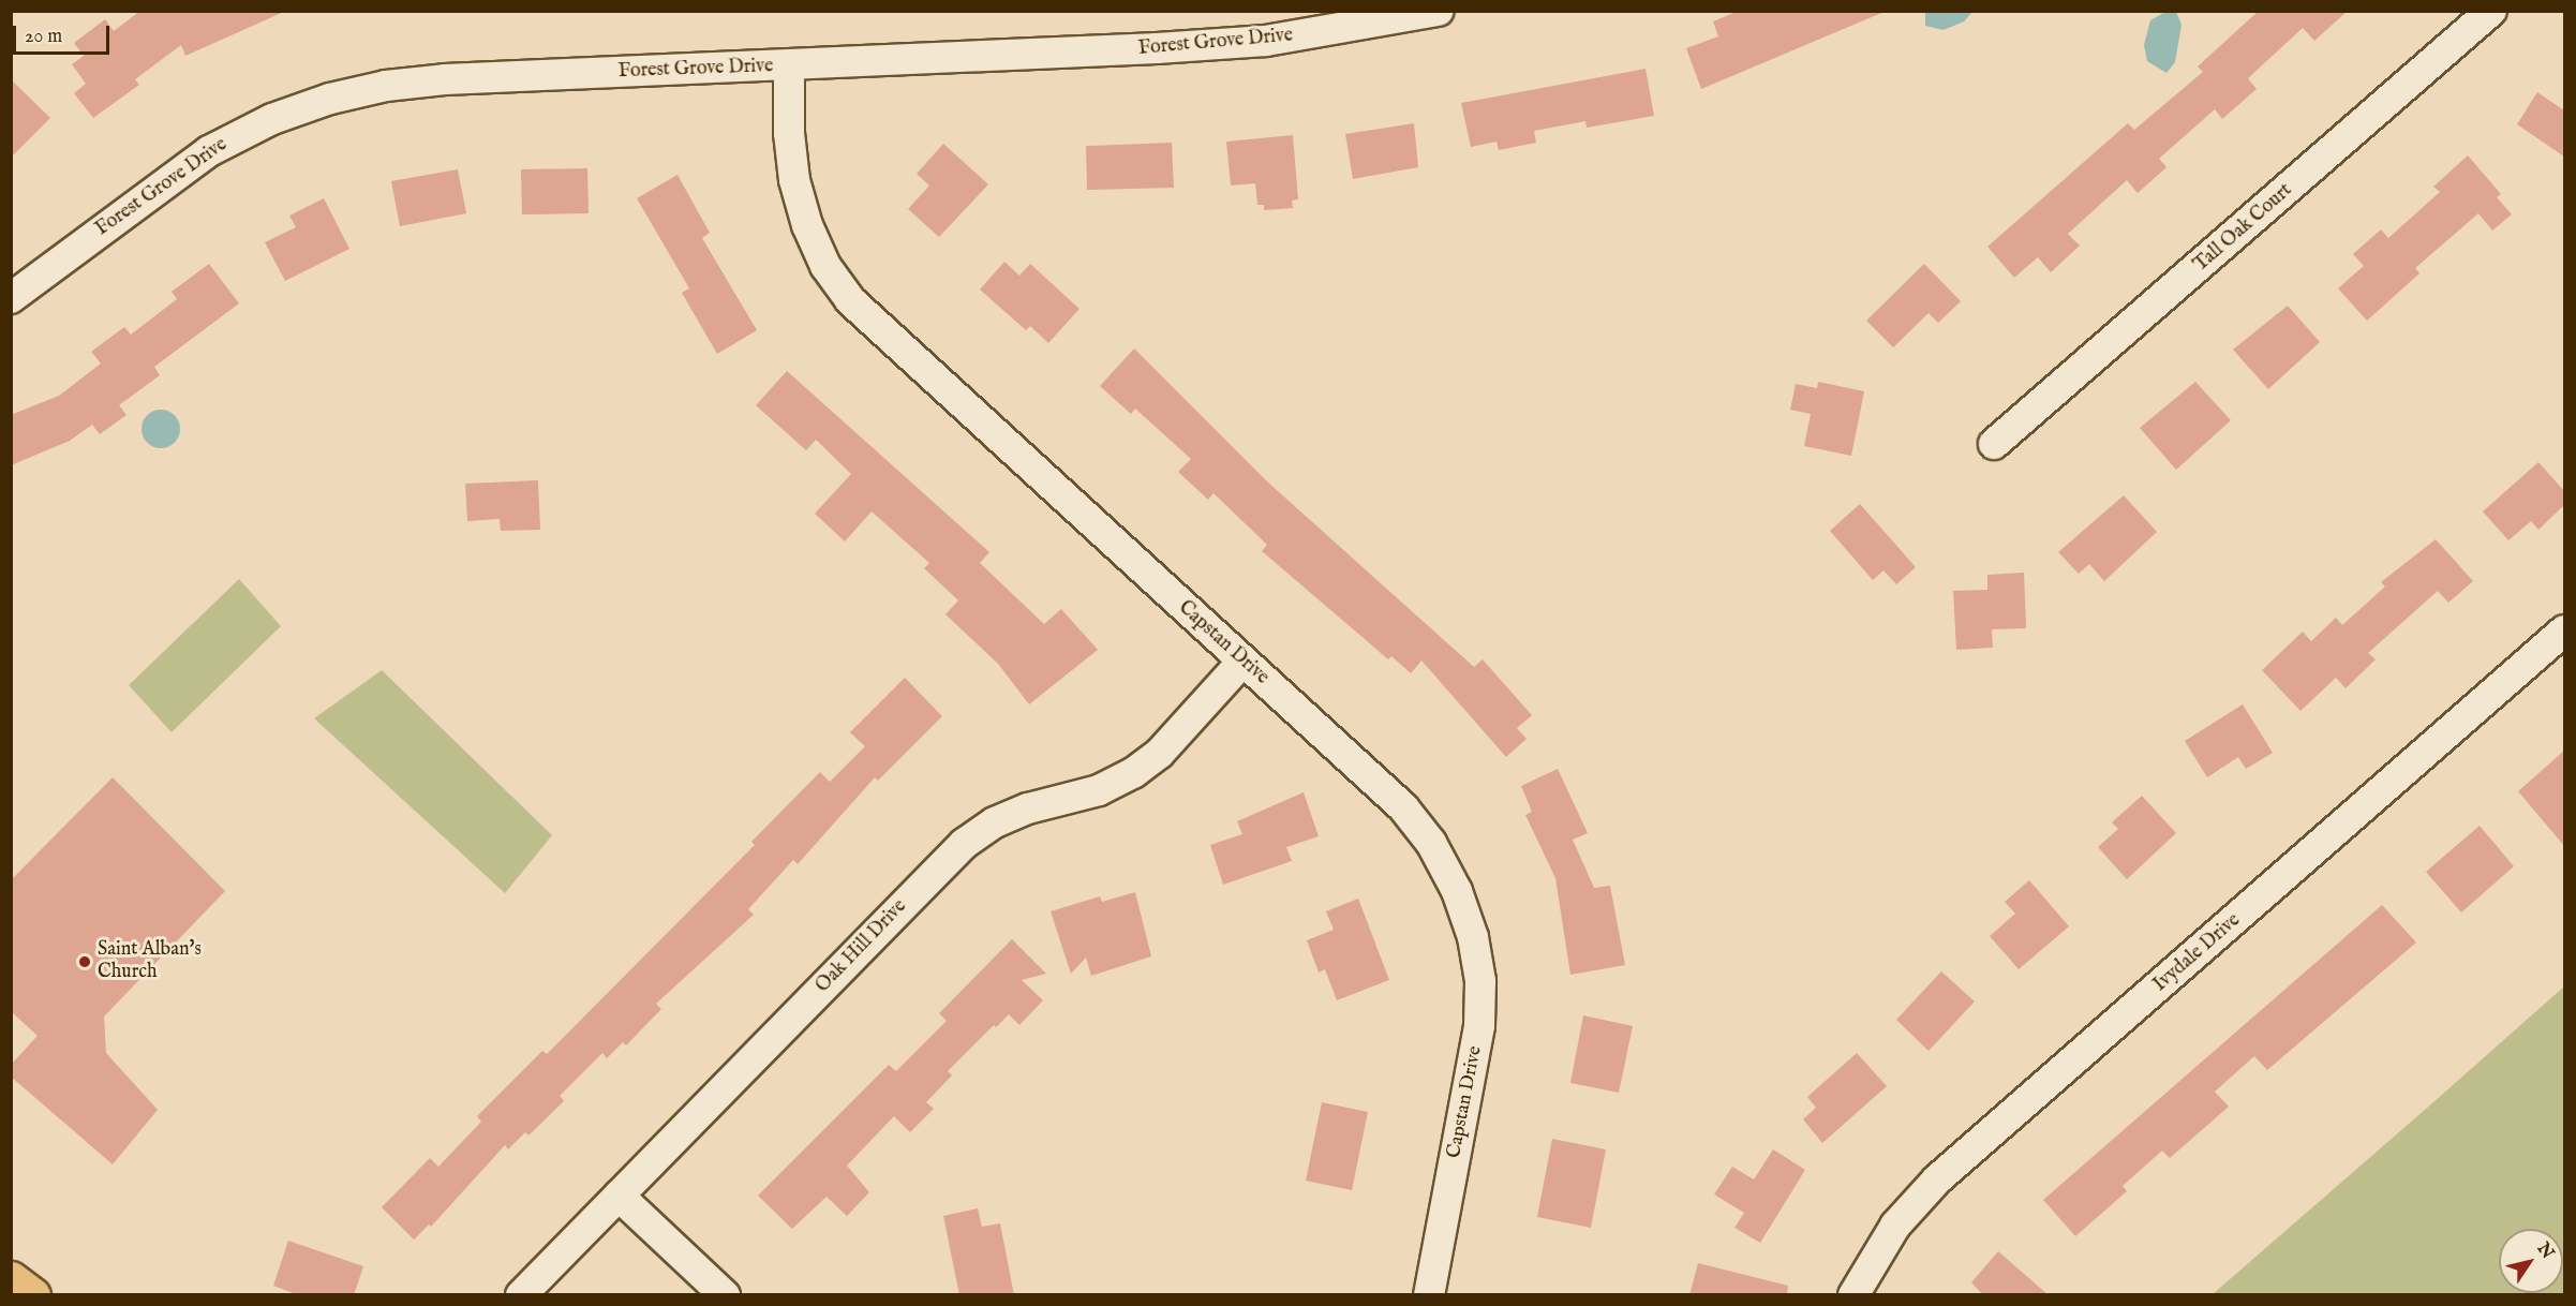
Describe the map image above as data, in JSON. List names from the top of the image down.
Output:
{
  "streets": {
    "street": [
      "Forest Grove Drive",
      "Tall Oak Court",
      "Capstan Drive",
      "Oak Hill Drive",
      "Ivydale Drive"
    ]
  },
  "crossings": [
    ["Forest Grove Drive", "Capstan Drive"],
    ["Capstan Drive", "Oak Hill Drive"]
  ],
  "places": ["Saint Alban's Church"],
  "scale_bar": "20 m",
  "north": "top right"
}
